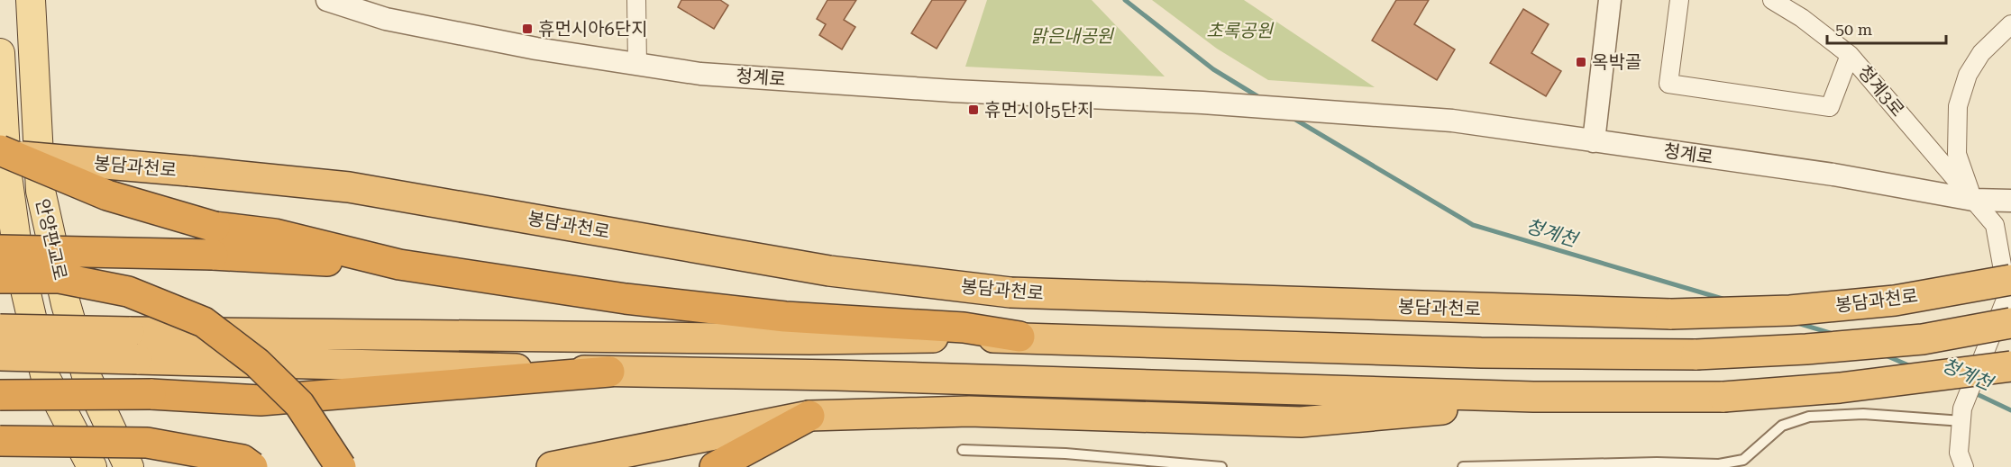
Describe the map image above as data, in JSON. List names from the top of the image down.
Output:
{
  "streets": {
    "highway": ["봉담과천로"],
    "main road": ["안양판교로"],
    "street": ["청계로", "청계3로"]
  },
  "crossings": [
    ["청계로", "청계3로"],
    ["청계3로", "봉담과천로"],
    ["봉담과천로", "안양판교로"]
  ],
  "water": ["청계천"],
  "parks": ["초록공원", "맑은내공원"],
  "places": {
    "transit": ["휴먼시아6단지", "옥박골", "휴먼시아5단지"]
  },
  "scale_bar": "50 m"
}
